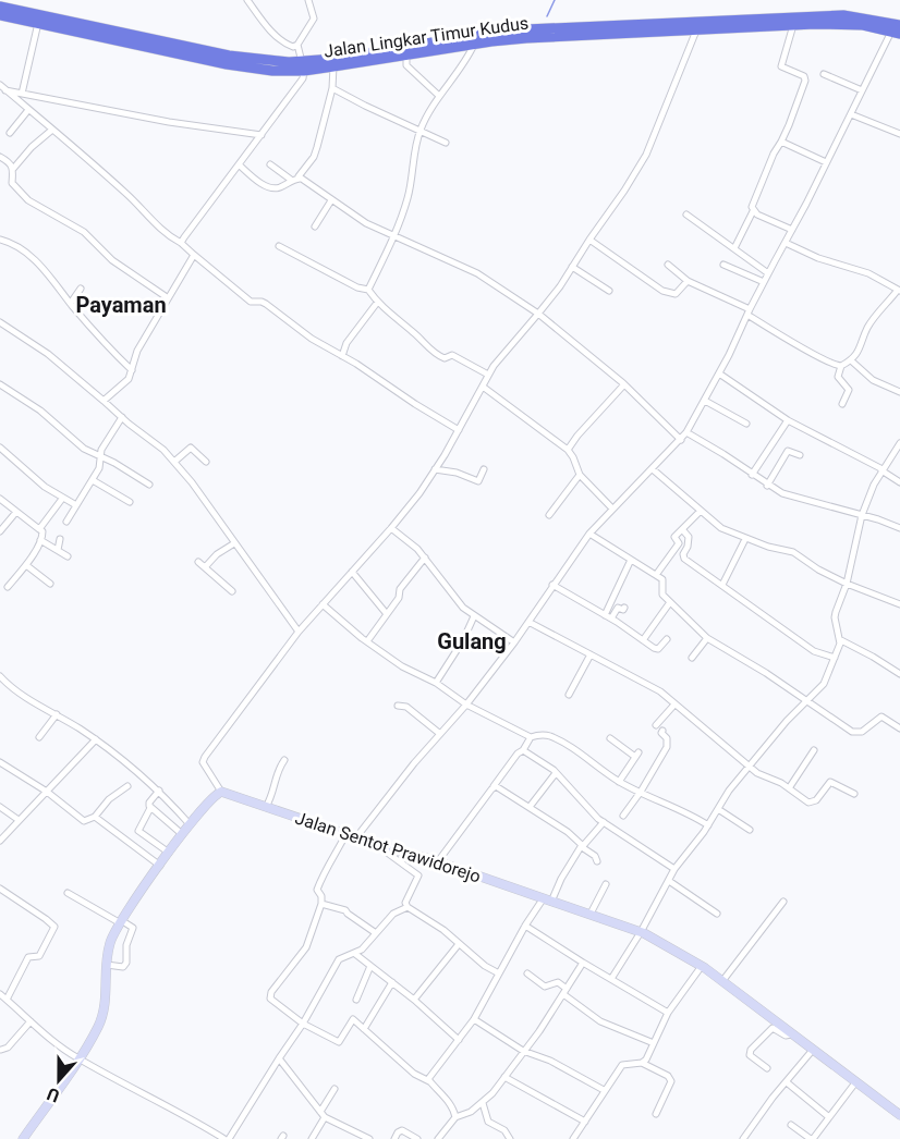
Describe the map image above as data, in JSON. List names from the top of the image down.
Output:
{
  "streets": {
    "highway": ["Jalan Lingkar Timur Kudus"],
    "main road": ["Jalan Sentot Prawidorejo"]
  },
  "districts": ["Payaman", "Gulang"],
  "north": "bottom"
}
